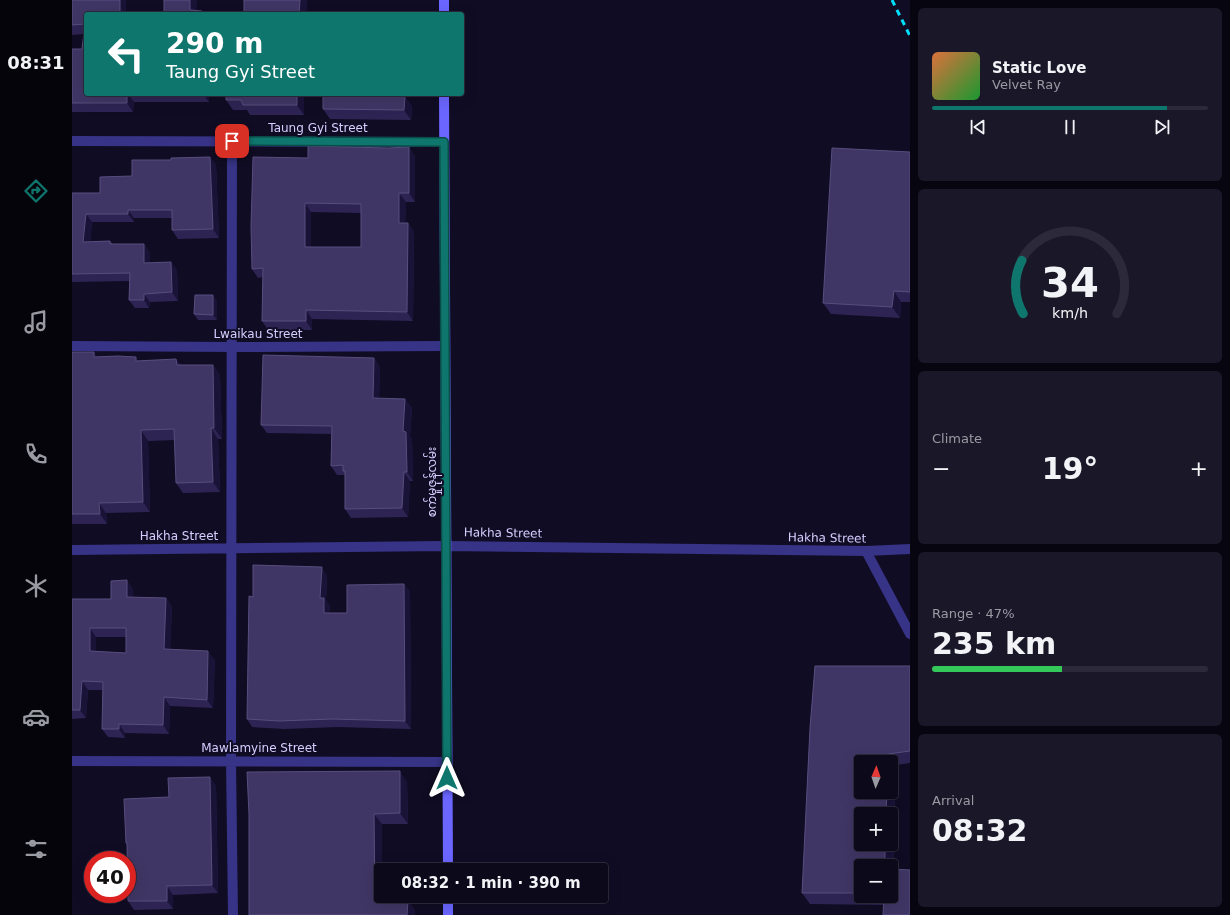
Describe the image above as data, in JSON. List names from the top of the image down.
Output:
{
  "streets": {
    "street": [
      "Taung Gyi Street",
      "Lwaikau Street",
      "စက်မှုဇုန်လမ်း",
      "Hakha Street",
      "Mawlamyine Street"
    ]
  },
  "crossings": [
    ["Taung Gyi Street", "စက်မှုဇုန်လမ်း"],
    ["Lwaikau Street", "စက်မှုဇုန်လမ်း"],
    ["စက်မှုဇုန်လမ်း", "Hakha Street"],
    ["စက်မှုဇုန်လမ်း", "Mawlamyine Street"]
  ],
  "north": "top",
  "page": {
    "tabs": "08:31",
    "turn": ["290 m", "Taung Gyi Street"],
    "song": ["Static Love", "Velvet Ray"],
    "tile": [
      "Climate",
      ["Range · 47%", "235 km"],
      ["Arrival", "08:32"]
    ],
    "heat": ["−", "19°", "+"],
    "map_buttons": ["+", "−"],
    "limit": "40",
    "trip": "08:32 · 1 min · 390 m",
    "gauge": ["34", "km/h"]
  }
}
